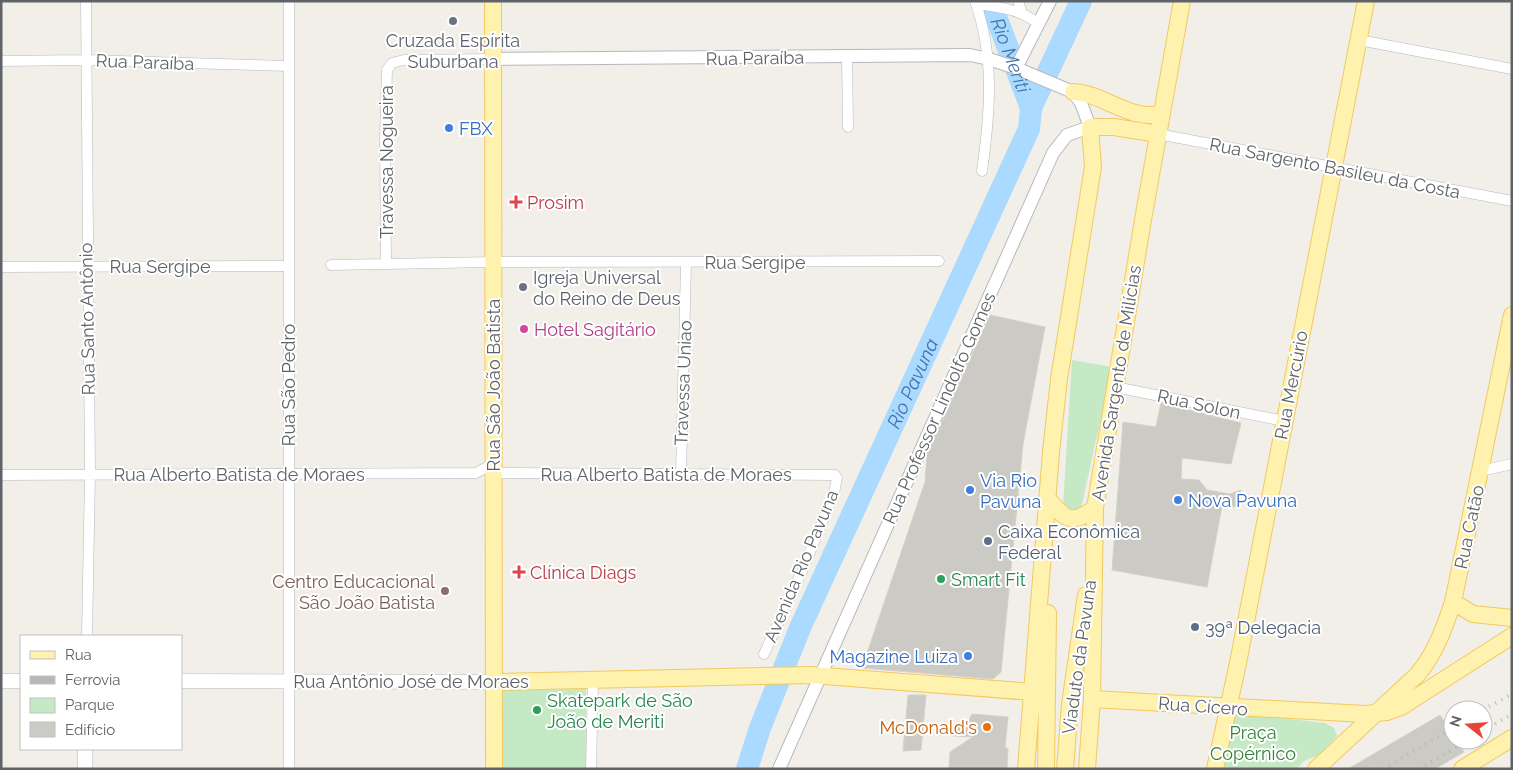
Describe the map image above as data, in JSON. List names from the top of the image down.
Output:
{
  "streets": {
    "main road": [
      "Avenida Sargento de Milícias",
      "Rua São João Batista",
      "Rua Mercúrio",
      "Rua Professor Lindolfo Gomes",
      "Rua Catão",
      "Viaduto da Pavuna",
      "Rua Antônio José de Moraes",
      "Rua Cícero"
    ],
    "street": [
      "Rua Paraíba",
      "Travessa Nogueira",
      "Rua Sargento Basileu da Costa",
      "Rua Sergipe",
      "Rua Santo Antônio",
      "Travessa Uniao",
      "Rua São Pedro",
      "Rua Solon",
      "Rua Alberto Batista de Moraes",
      "Avenida Rio Pavuna"
    ]
  },
  "crossings": [
    ["Rua Paraíba", "Travessa Nogueira"],
    ["Rua Paraíba", "Rua Santo Antônio"],
    ["Rua Paraíba", "Rua São Pedro"],
    ["Rua Paraíba", "Rua São João Batista"],
    ["Travessa Nogueira", "Rua Sergipe"],
    ["Rua Sargento Basileu da Costa", "Avenida Sargento de Milícias"],
    ["Rua Sargento Basileu da Costa", "Rua Mercúrio"],
    ["Rua Sargento Basileu da Costa", "Rua Professor Lindolfo Gomes"],
    ["Rua Sergipe", "Rua Santo Antônio"],
    ["Rua Sergipe", "Travessa Uniao"],
    ["Rua Sergipe", "Rua São Pedro"],
    ["Rua Sergipe", "Rua São João Batista"],
    ["Rua Santo Antônio", "Rua Alberto Batista de Moraes"],
    ["Travessa Uniao", "Rua Alberto Batista de Moraes"],
    ["Avenida Sargento de Milícias", "Rua Solon"],
    ["Avenida Sargento de Milícias", "Rua Professor Lindolfo Gomes"],
    ["Avenida Sargento de Milícias", "Viaduto da Pavuna"],
    ["Avenida Sargento de Milícias", "Rua Cícero"],
    ["Rua São Pedro", "Rua Alberto Batista de Moraes"],
    ["Rua São Pedro", "Rua Antônio José de Moraes"],
    ["Rua São João Batista", "Rua Alberto Batista de Moraes"],
    ["Rua São João Batista", "Rua Antônio José de Moraes"],
    ["Rua Mercúrio", "Rua Solon"],
    ["Rua Mercúrio", "Rua Cícero"],
    ["Rua Professor Lindolfo Gomes", "Rua Antônio José de Moraes"],
    ["Rua Alberto Batista de Moraes", "Avenida Rio Pavuna"],
    ["Rua Catão", "Rua Cícero"]
  ],
  "water": ["Rio Meriti", "Rio Pavuna"],
  "parks": ["Praça Copérnico"],
  "places": {
    "other": [
      "Cruzada Espírita Suburbana",
      "FBX",
      "Igreja Universal do Reino de Deus",
      "Hotel Sagitário",
      "Via Rio Pavuna",
      "Nova Pavuna",
      "Caixa Econômica Federal",
      "Smart Fit",
      "Centro Educacional São João Batista",
      "39ª Delegacia",
      "Magazine Luiza",
      "Skatepark de São João de Meriti",
      "McDonald's"
    ],
    "health": ["Prosim", "Clínica Diags"]
  },
  "legend": [
    "Rua",
    "Ferrovia",
    "Parque",
    "Edifício"
  ],
  "north": "left"
}
